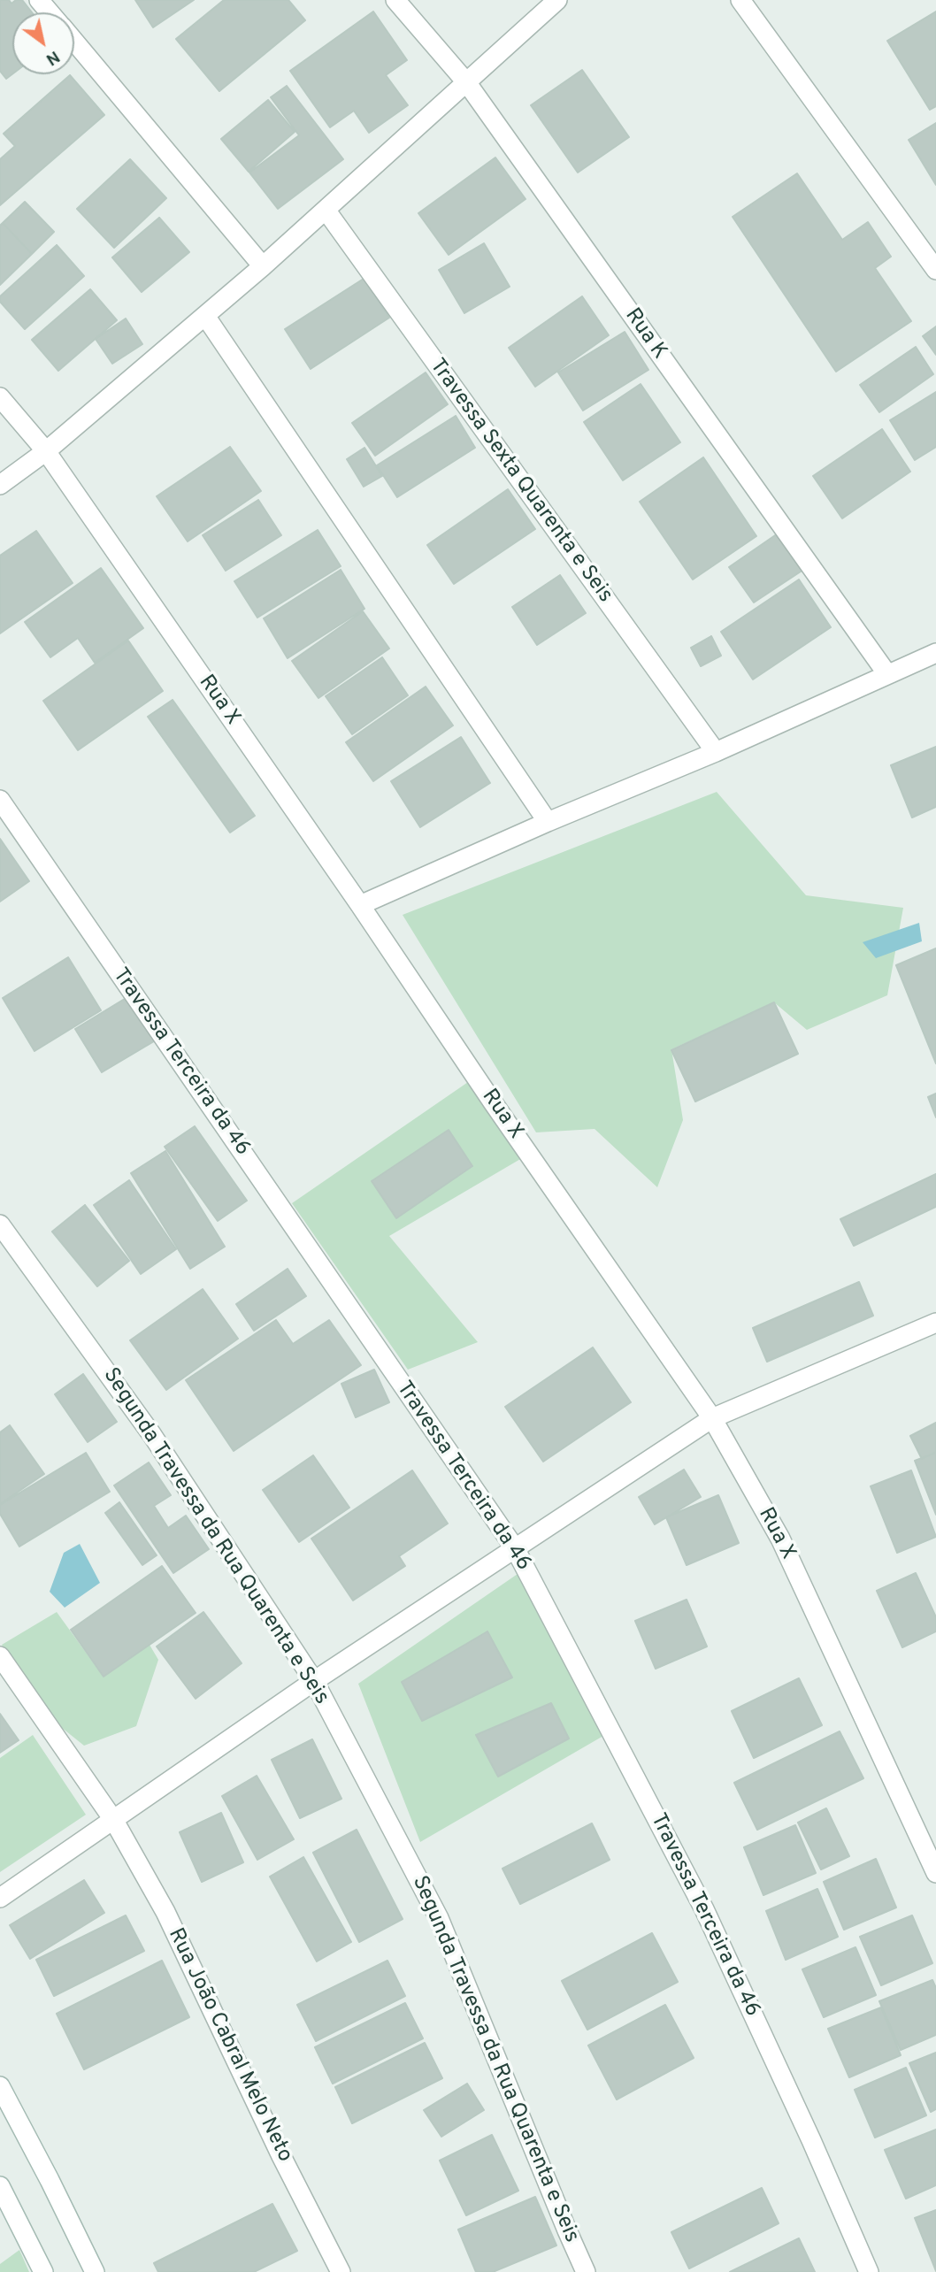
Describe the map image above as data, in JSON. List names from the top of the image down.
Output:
{
  "streets": {
    "street": [
      "Rua K",
      "Travessa Sexta Quarenta e Seis",
      "Rua X",
      "Travessa Terceira da 46",
      "Segunda Travessa da Rua Quarenta e Seis",
      "Rua João Cabral Melo Neto"
    ]
  },
  "north": "bottom right"
}
